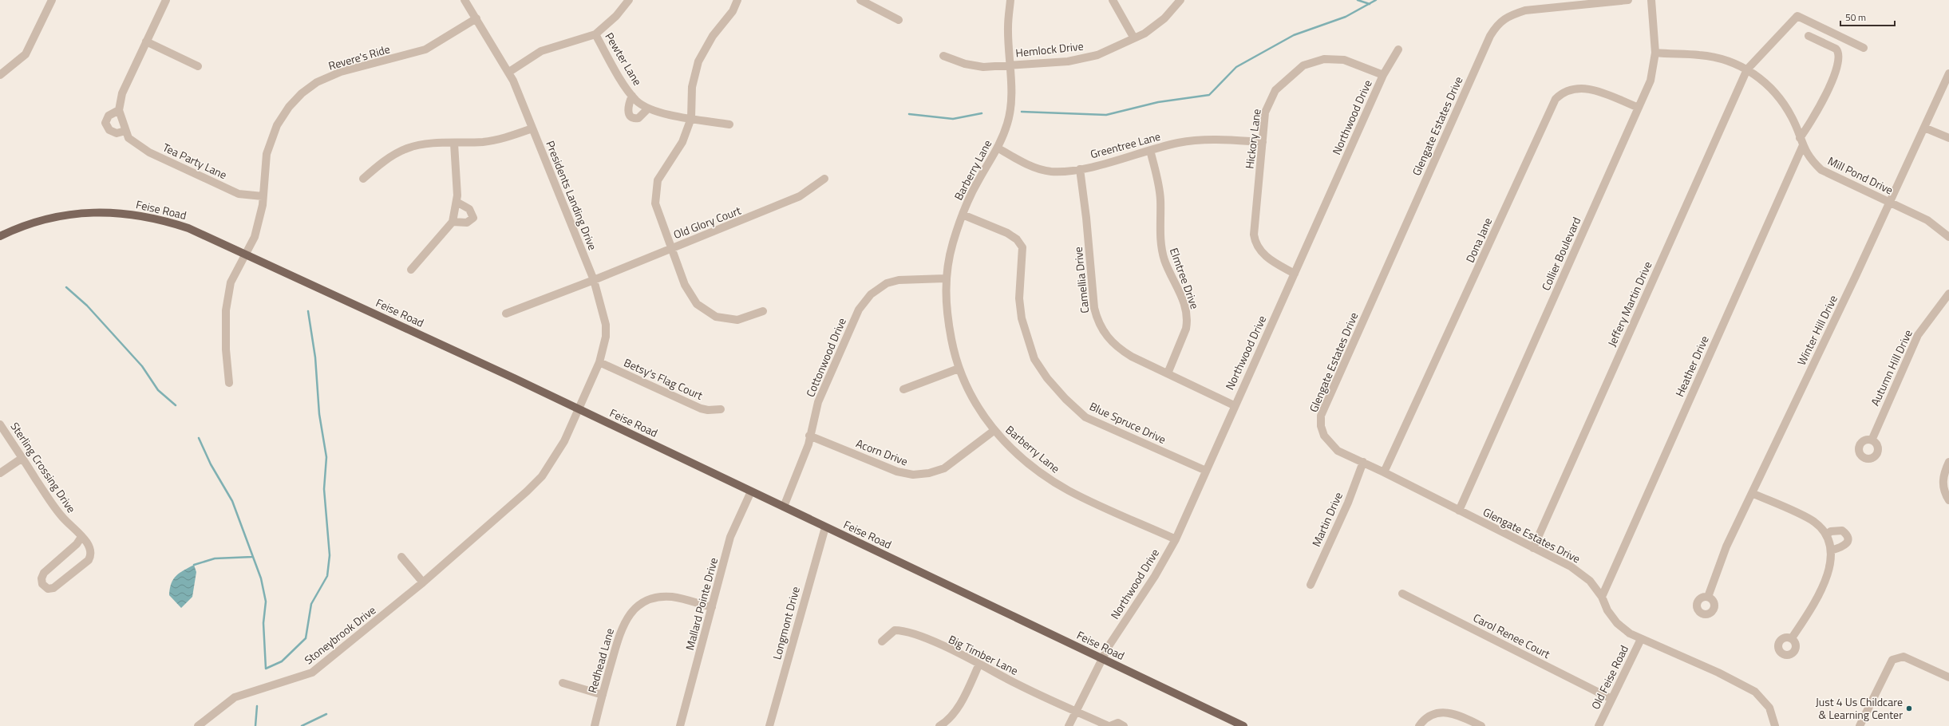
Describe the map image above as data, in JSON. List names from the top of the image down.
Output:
{
  "streets": {
    "main road": ["Feise Road"],
    "street": [
      "Hemlock Drive",
      "Revere's Ride",
      "Pewter Lane",
      "Northwood Drive",
      "Glengate Estates Drive",
      "Hickory Lane",
      "Greentree Lane",
      "Tea Party Lane",
      "Barberry Lane",
      "Mill Pond Drive",
      "Presidents Landing Drive",
      "Old Glory Court",
      "Dona Jane",
      "Collier Boulevard",
      "Elmtree Drive",
      "Camellia Drive",
      "Jeffery Martin Drive",
      "Winter Hill Drive",
      "Cottonwood Drive",
      "Heather Drive",
      "Autumn Hill Drive",
      "Betsy's Flag Court",
      "Blue Spruce Drive",
      "Acorn Drive",
      "Sterling Crossing Drive",
      "Martin Drive",
      "Mallard Pointe Drive",
      "Longmont Drive",
      "Stoneybrook Drive",
      "Carol Renee Court",
      "Big Timber Lane",
      "Redhead Lane",
      "Old Feise Road"
    ]
  },
  "crossings": [
    ["Hemlock Drive", "Barberry Lane"],
    ["Revere's Ride", "Tea Party Lane"],
    ["Revere's Ride", "Presidents Landing Drive"],
    ["Revere's Ride", "Feise Road"],
    ["Northwood Drive", "Hickory Lane"],
    ["Northwood Drive", "Barberry Lane"],
    ["Northwood Drive", "Feise Road"],
    ["Northwood Drive", "Camellia Drive"],
    ["Northwood Drive", "Blue Spruce Drive"],
    ["Northwood Drive", "Big Timber Lane"],
    ["Glengate Estates Drive", "Dona Jane"],
    ["Glengate Estates Drive", "Collier Boulevard"],
    ["Glengate Estates Drive", "Jeffery Martin Drive"],
    ["Glengate Estates Drive", "Heather Drive"],
    ["Glengate Estates Drive", "Martin Drive"],
    ["Glengate Estates Drive", "Old Feise Road"],
    ["Hickory Lane", "Greentree Lane"],
    ["Greentree Lane", "Barberry Lane"],
    ["Greentree Lane", "Elmtree Drive"],
    ["Greentree Lane", "Camellia Drive"],
    ["Barberry Lane", "Cottonwood Drive"],
    ["Barberry Lane", "Blue Spruce Drive"],
    ["Barberry Lane", "Acorn Drive"],
    ["Mill Pond Drive", "Collier Boulevard"],
    ["Mill Pond Drive", "Jeffery Martin Drive"],
    ["Mill Pond Drive", "Winter Hill Drive"],
    ["Mill Pond Drive", "Heather Drive"],
    ["Presidents Landing Drive", "Feise Road"],
    ["Presidents Landing Drive", "Old Glory Court"],
    ["Presidents Landing Drive", "Betsy's Flag Court"],
    ["Presidents Landing Drive", "Stoneybrook Drive"],
    ["Feise Road", "Cottonwood Drive"],
    ["Feise Road", "Mallard Pointe Drive"],
    ["Feise Road", "Longmont Drive"],
    ["Feise Road", "Stoneybrook Drive"],
    ["Dona Jane", "Collier Boulevard"],
    ["Elmtree Drive", "Camellia Drive"],
    ["Cottonwood Drive", "Acorn Drive"],
    ["Mallard Pointe Drive", "Redhead Lane"],
    ["Carol Renee Court", "Old Feise Road"]
  ],
  "places": ["Just 4 Us Childcare & Learning Center"],
  "scale_bar": "50 m"
}
